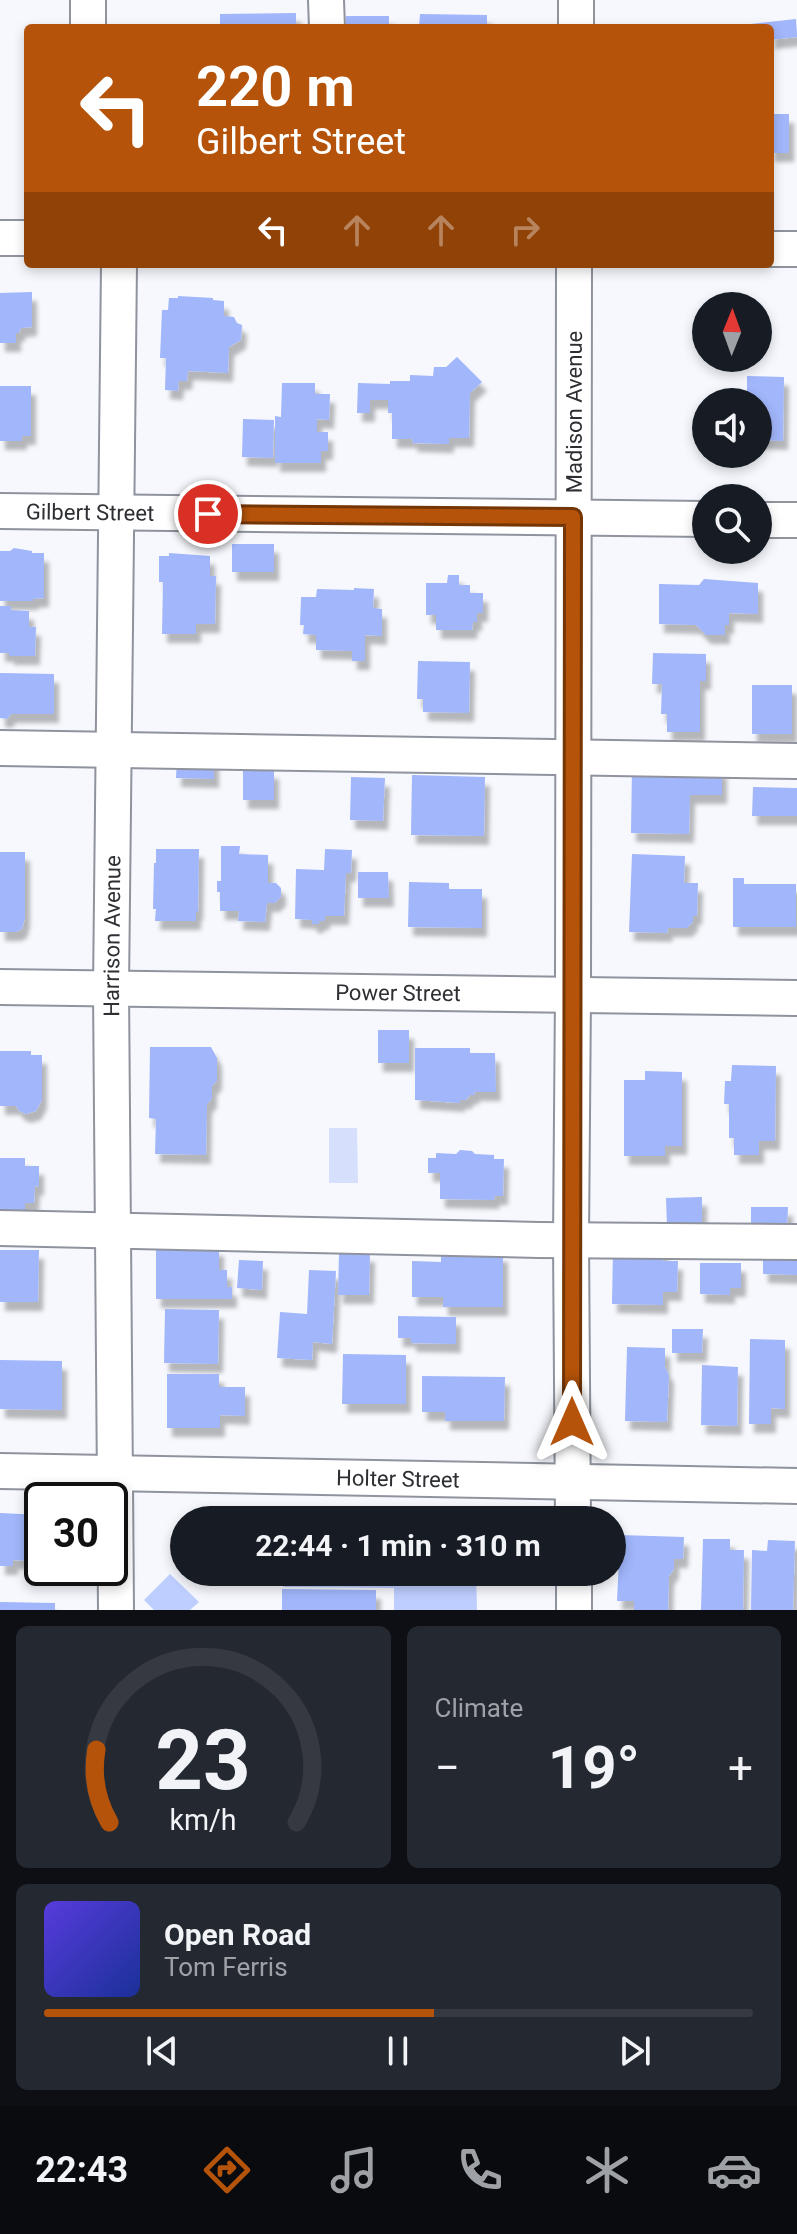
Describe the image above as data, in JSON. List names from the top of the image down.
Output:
{
  "streets": {
    "street": [
      "Madison Avenue",
      "Gilbert Street",
      "Harrison Avenue",
      "Power Street",
      "Holter Street"
    ]
  },
  "crossings": [
    ["Madison Avenue", "Gilbert Street"],
    ["Madison Avenue", "Power Street"],
    ["Madison Avenue", "Holter Street"],
    ["Gilbert Street", "Harrison Avenue"],
    ["Harrison Avenue", "Power Street"],
    ["Harrison Avenue", "Holter Street"]
  ],
  "north": "top",
  "page": {
    "turn": ["220 m", "Gilbert Street"],
    "limit": "30",
    "trip": "22:44 · 1 min · 310 m",
    "tile": "Climate",
    "heat": ["−", "19°", "+"],
    "song": ["Open Road", "Tom Ferris"],
    "tabs": "22:43",
    "gauge": ["23", "km/h"]
  }
}
